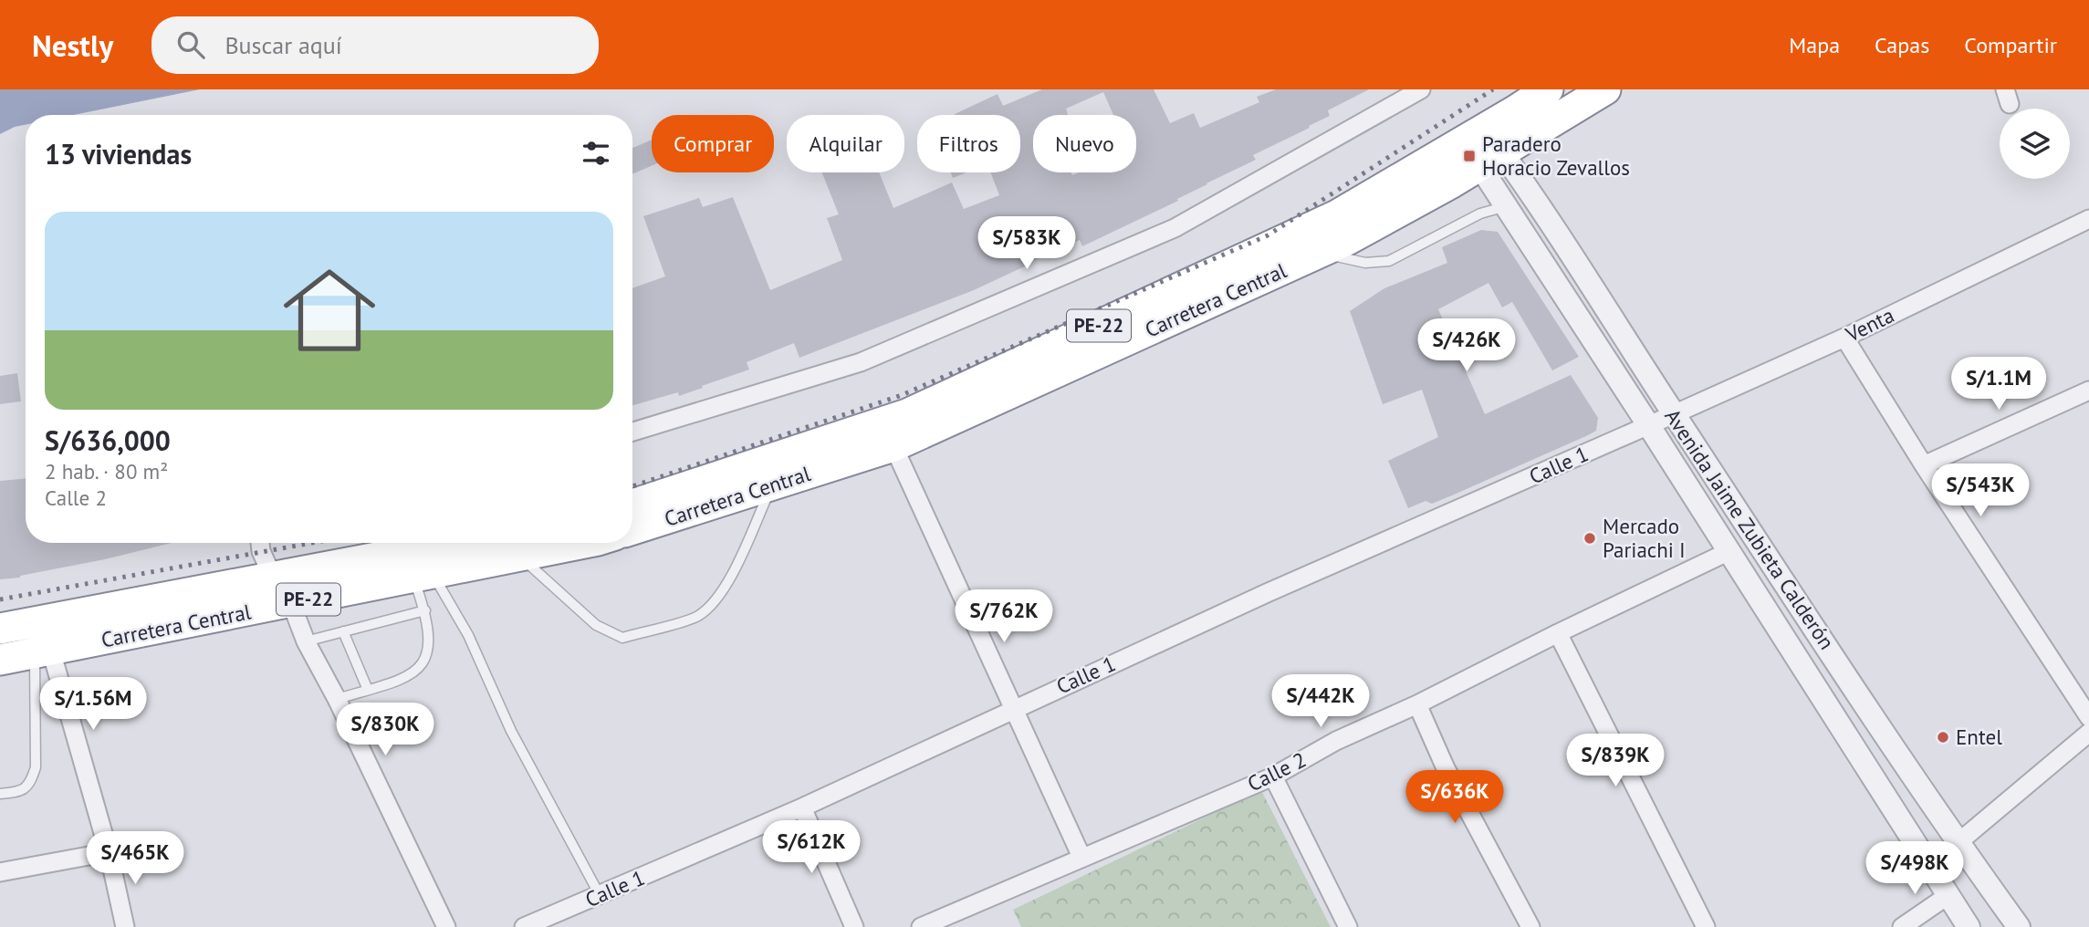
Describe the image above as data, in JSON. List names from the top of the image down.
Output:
{
  "streets": {
    "highway": ["Carretera Central", "PE-22"],
    "street": [
      "Venta",
      "Calle 1",
      "Avenida Jaime Zubieta Calderón",
      "Calle 2"
    ]
  },
  "crossings": [
    ["Carretera Central", "Avenida Jaime Zubieta Calderón"],
    ["Venta", "Calle 1"],
    ["Venta", "Avenida Jaime Zubieta Calderón"],
    ["Calle 1", "Avenida Jaime Zubieta Calderón"],
    ["Avenida Jaime Zubieta Calderón", "Calle 2"]
  ],
  "places": {
    "transit": ["Paradero Horacio Zevallos"],
    "other": ["Mercado Pariachi I", "Entel"]
  },
  "page": {
    "header": "Nestly",
    "search": "Buscar aquí",
    "nav": ["Mapa", "Capas", "Compartir"],
    "chip": [
      "Comprar",
      "Alquilar",
      "Filtros",
      "Nuevo"
    ],
    "heading": "13 viviendas",
    "list": [
      {
        "name": "S/636,000",
        "note": "2 hab. · 80 m² · Calle 2"
      }
    ],
    "price": [
      "S/583K",
      "S/426K",
      "S/1.1M",
      "S/543K",
      "S/762K",
      "S/442K",
      "S/1.56M",
      "S/830K",
      "S/839K",
      "S/636K",
      "S/612K",
      "S/465K",
      "S/498K"
    ]
  }
}
